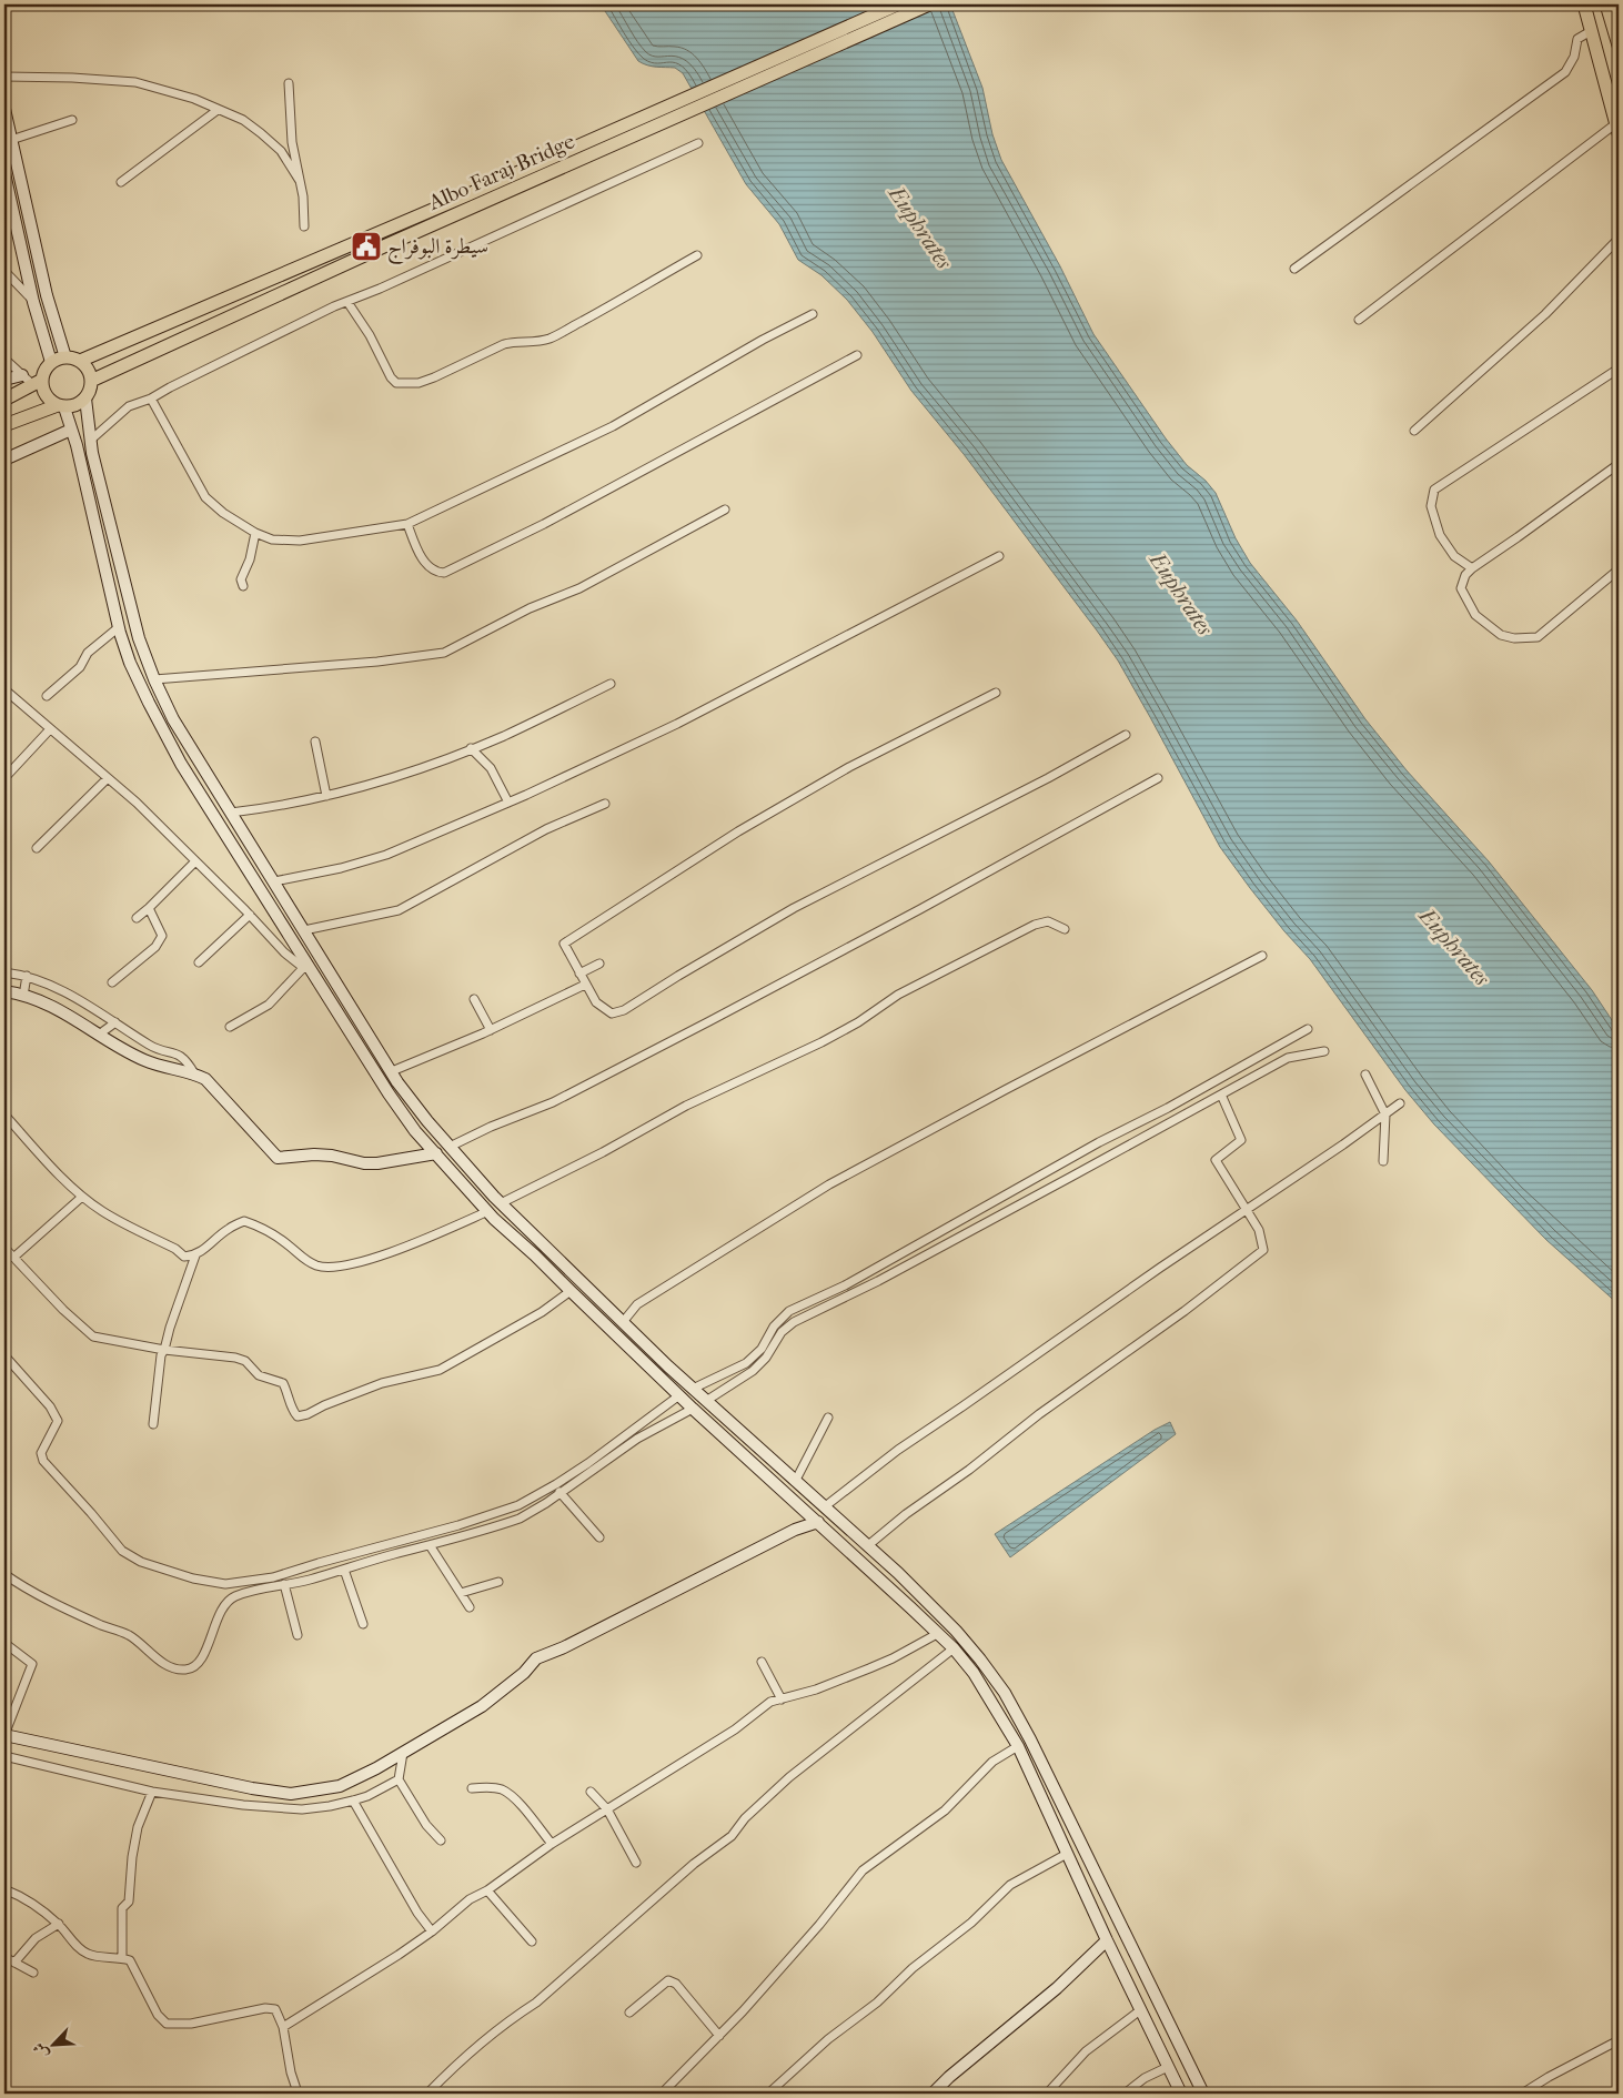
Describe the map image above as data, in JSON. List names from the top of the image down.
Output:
{
  "streets": {
    "main road": ["Albo Faraj Bridge"]
  },
  "water": ["Euphrates"],
  "places": {
    "public building": ["سيطرة البوفراج"]
  },
  "north": "bottom left"
}
